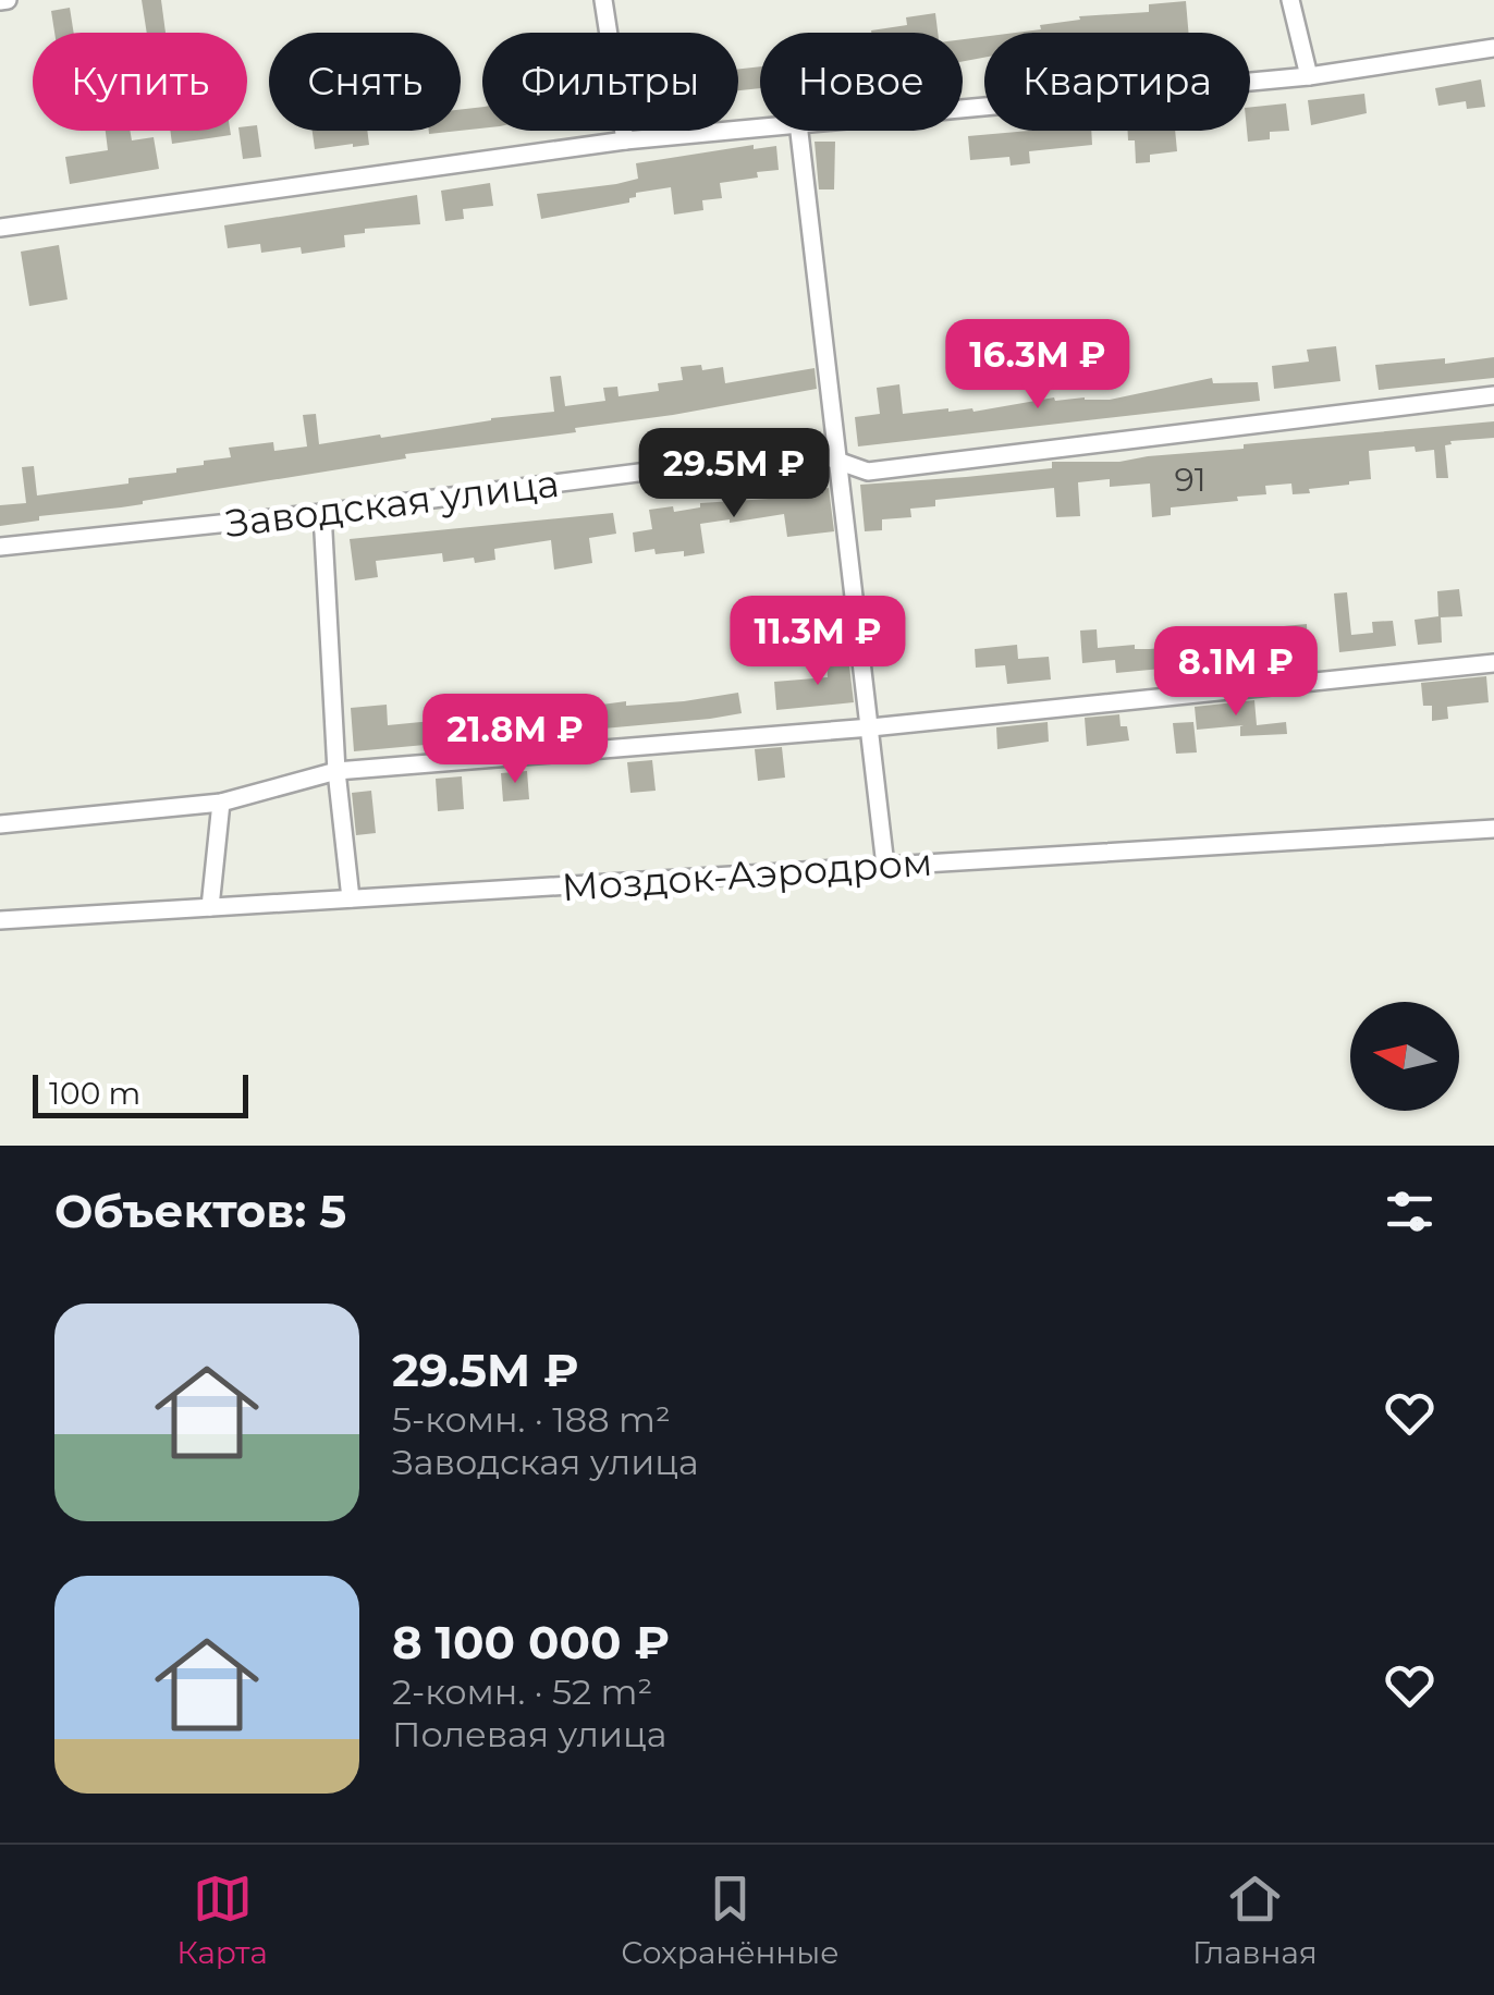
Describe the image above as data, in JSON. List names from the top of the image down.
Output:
{
  "streets": {
    "street": ["Заводская улица", "Моздок-Аэродром"]
  },
  "house_numbers": ["91"],
  "scale_bar": "100 m",
  "north": "left",
  "page": {
    "chip": [
      "Купить",
      "Снять",
      "Фильтры",
      "Новое",
      "Квартира"
    ],
    "price": [
      "16.3M ₽",
      "29.5M ₽",
      "11.3M ₽",
      "8.1M ₽",
      "21.8M ₽"
    ],
    "scale": "100 m",
    "heading": "Объектов: 5",
    "list": [
      {
        "name": "29.5M ₽",
        "note": "5-комн. · 188 m² · Заводская улица"
      },
      {
        "name": "8 100 000 ₽",
        "note": "2-комн. · 52 m² · Полевая улица"
      }
    ],
    "tabs": ["Карта", "Сохранённые", "Главная"]
  }
}
